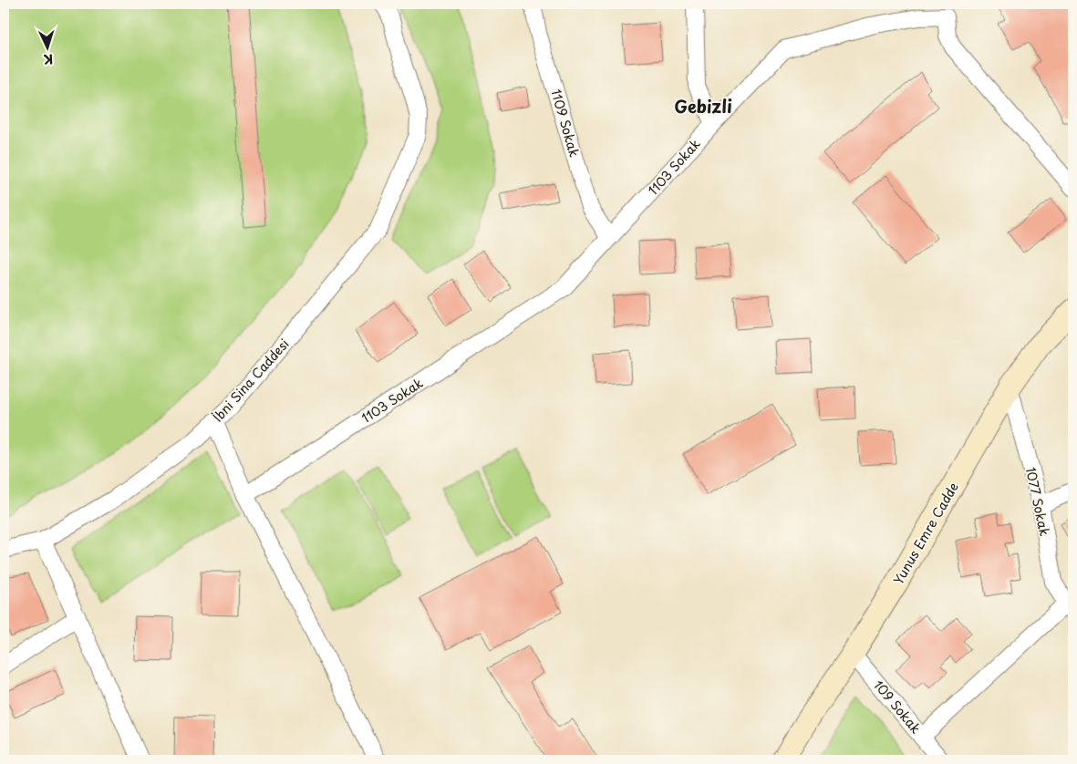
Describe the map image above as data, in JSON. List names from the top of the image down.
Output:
{
  "streets": {
    "street": [
      "1109 Sokak",
      "1103 Sokak",
      "İbni Sina Caddesi",
      "1077 Sokak",
      "Yunus Emre Cadde",
      "109 Sokak"
    ]
  },
  "crossings": [
    ["1109 Sokak", "1103 Sokak"],
    ["1077 Sokak", "Yunus Emre Cadde"],
    ["Yunus Emre Cadde", "109 Sokak"]
  ],
  "districts": ["Gebizli"],
  "north": "bottom"
}
